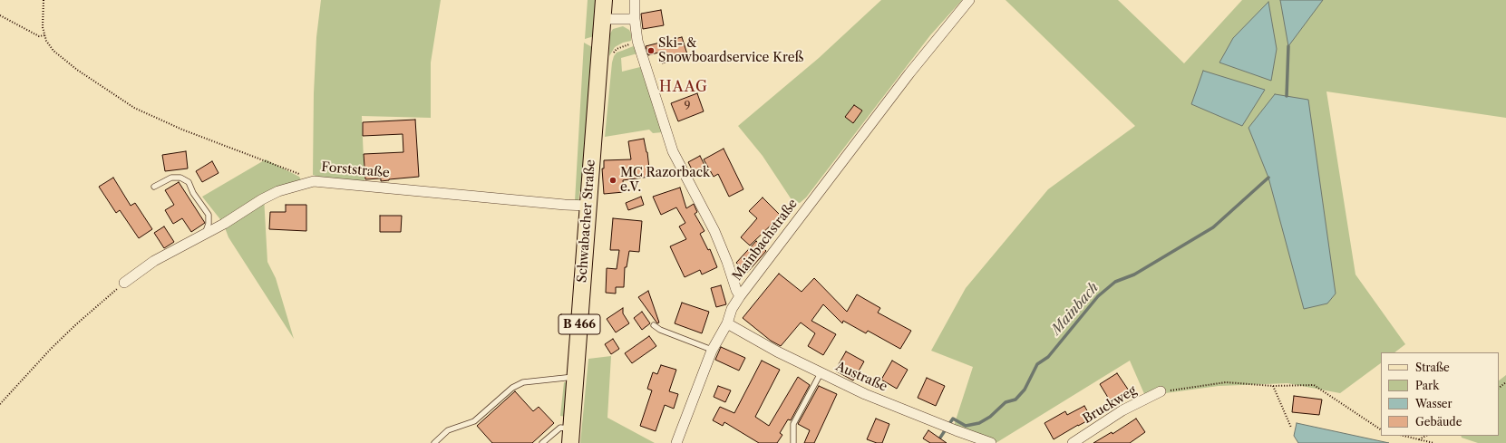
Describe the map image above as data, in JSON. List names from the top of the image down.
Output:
{
  "streets": {
    "main road": ["Schwabacher Straße", "B 466"],
    "street": [
      "Forststraße",
      "Mainbachstraße",
      "Austraße",
      "Bruckweg"
    ]
  },
  "crossings": [
    ["Forststraße", "Schwabacher Straße"],
    ["Mainbachstraße", "Austraße"]
  ],
  "districts": ["HAAG"],
  "water": ["Mainbach"],
  "places": ["Ski- & Snowboardservice Kreß", "MC Razorback e.V."],
  "house_numbers": ["9"],
  "legend": [
    "Straße",
    "Park",
    "Wasser",
    "Gebäude"
  ]
}
